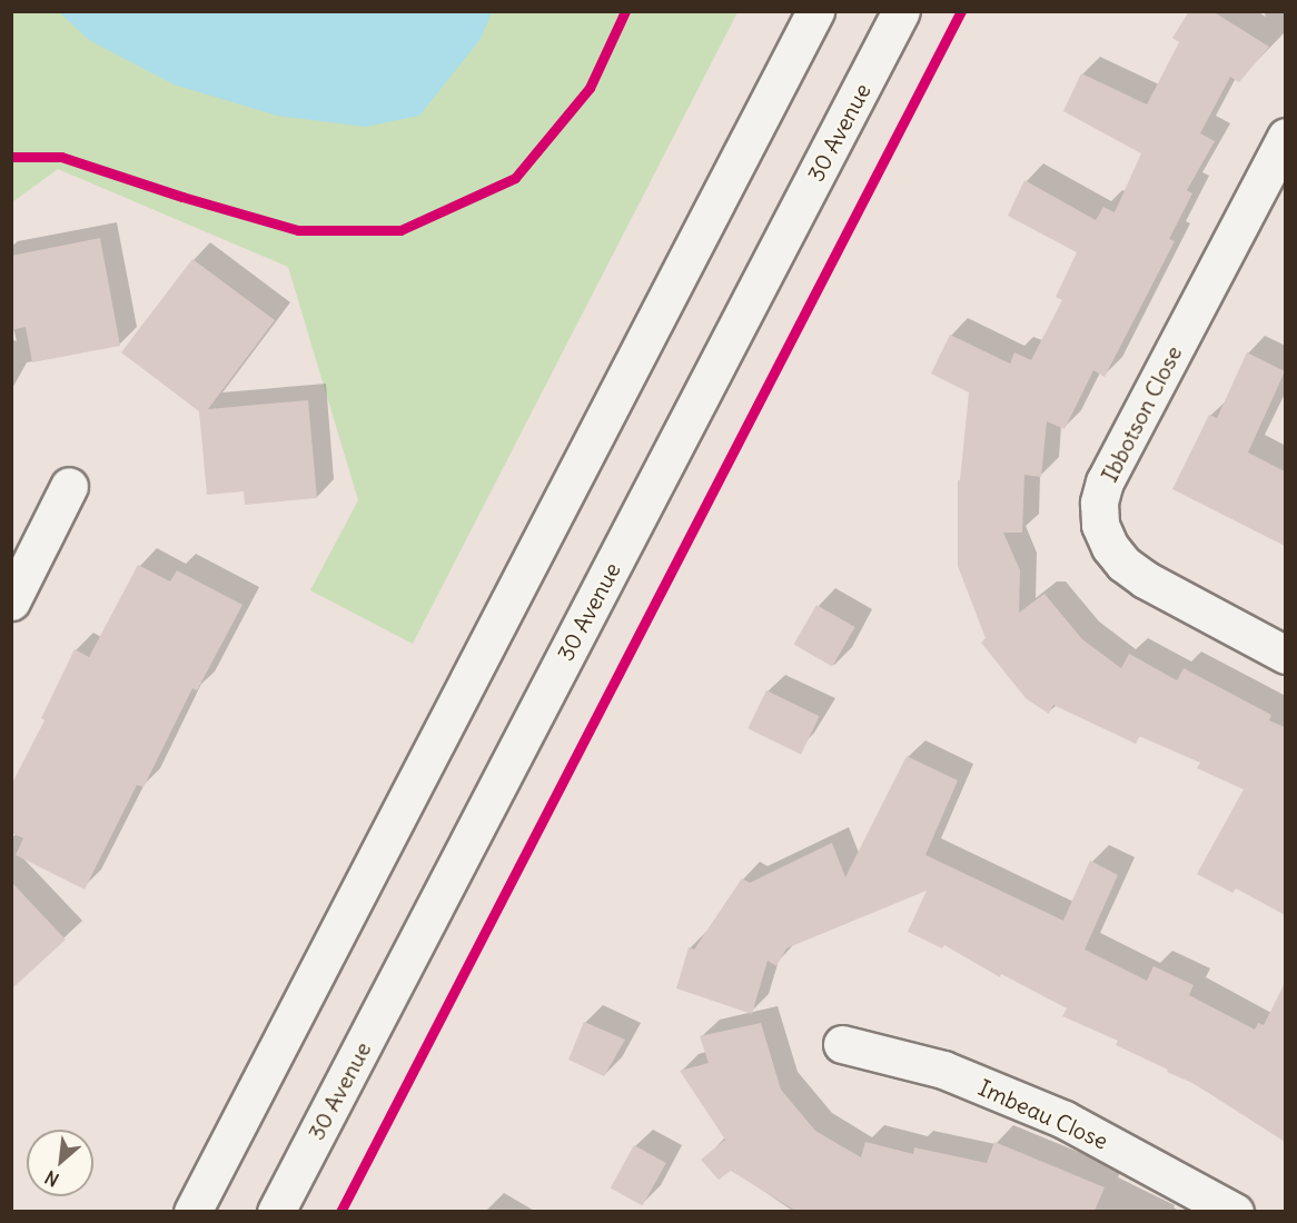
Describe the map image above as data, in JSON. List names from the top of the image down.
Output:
{
  "streets": {
    "main road": ["30 Avenue", "Ibbotson Close", "Imbeau Close"]
  },
  "north": "bottom left"
}
